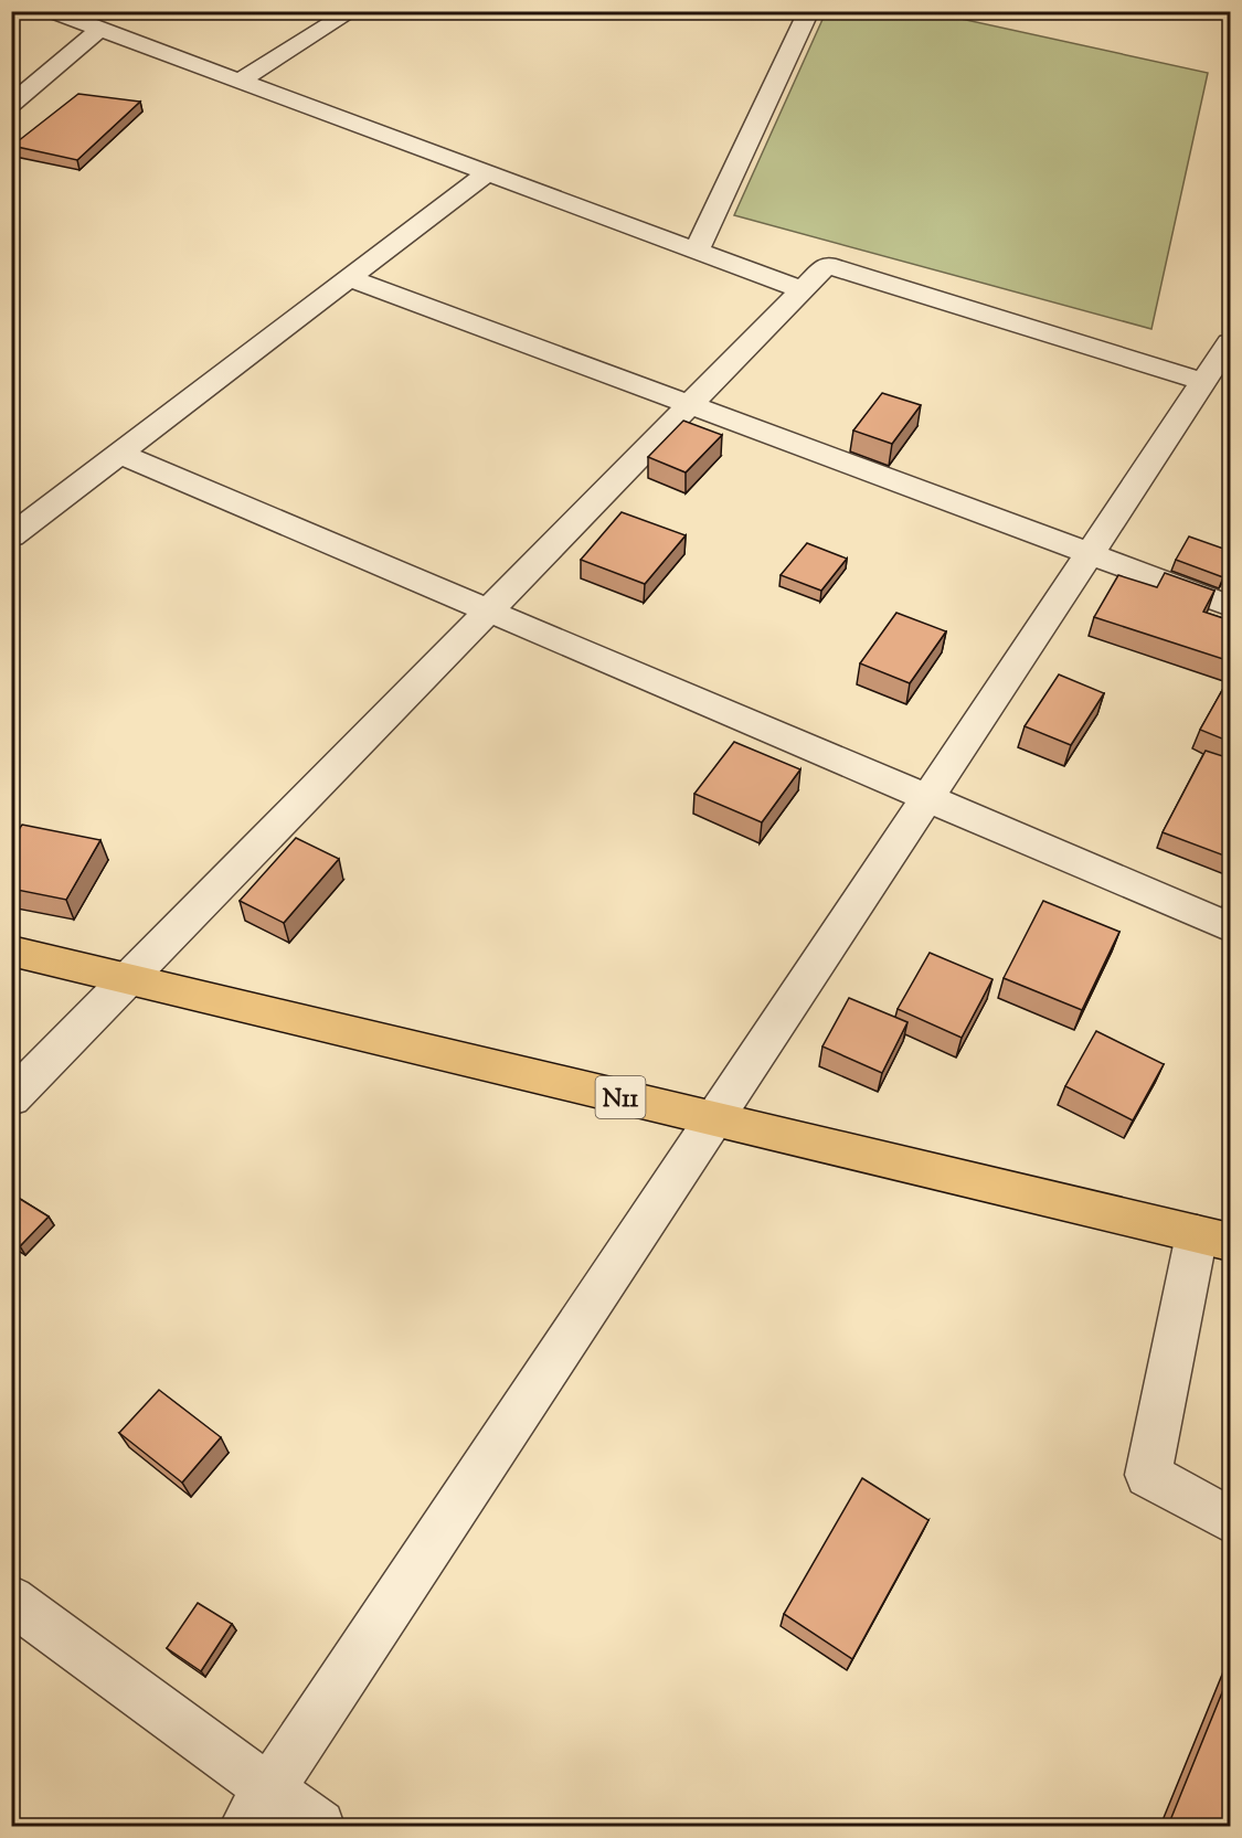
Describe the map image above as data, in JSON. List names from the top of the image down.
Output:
{
  "streets": {
    "main road": ["N11"]
  }
}
